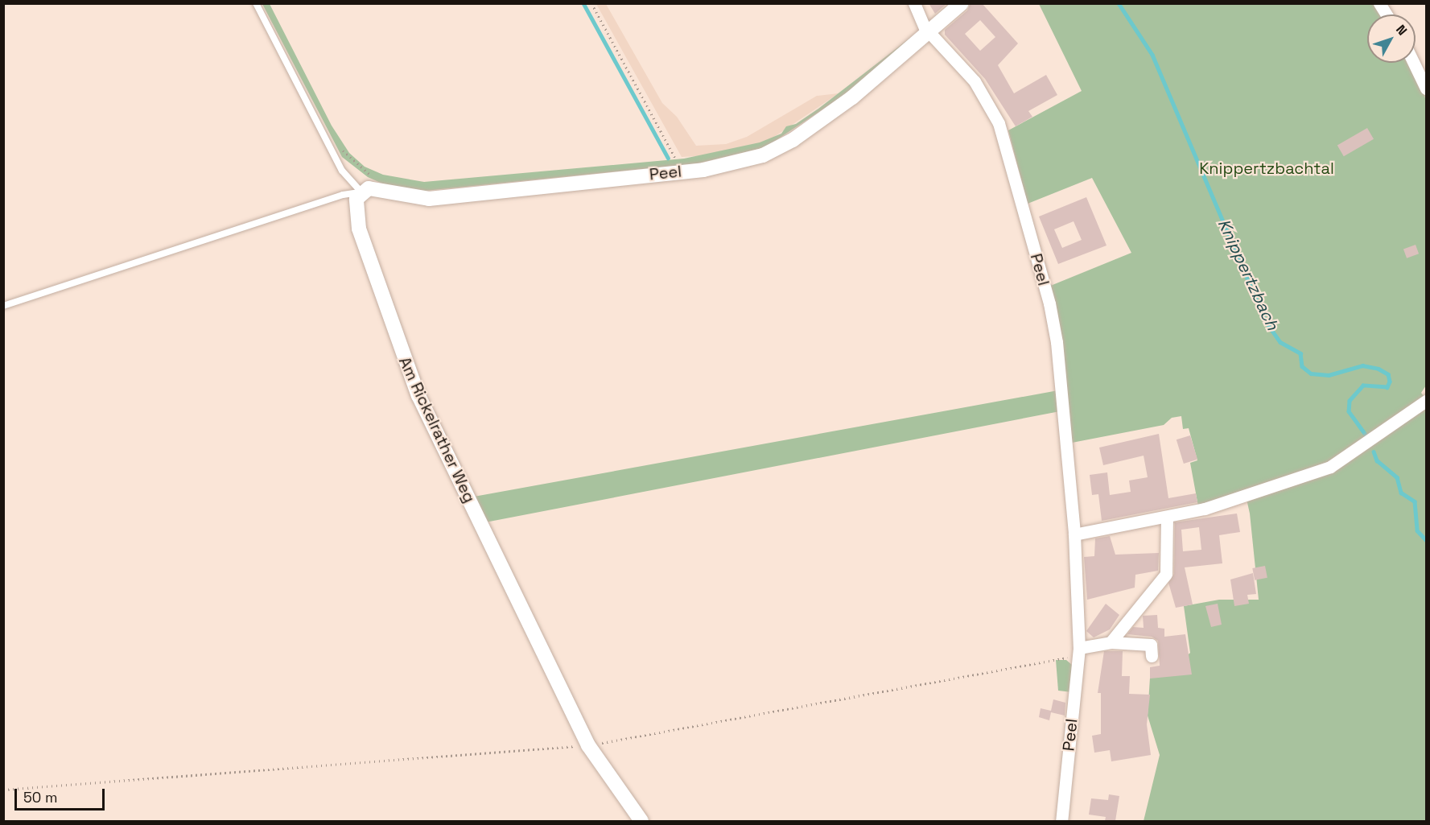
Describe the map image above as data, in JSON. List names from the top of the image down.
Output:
{
  "streets": {
    "street": ["Peel", "Am Rickelrather Weg"]
  },
  "crossings": [
    ["Peel", "Am Rickelrather Weg"]
  ],
  "water": ["Knippertzbach"],
  "parks": ["Knippertzbachtal"],
  "scale_bar": "50 m",
  "north": "top right"
}
